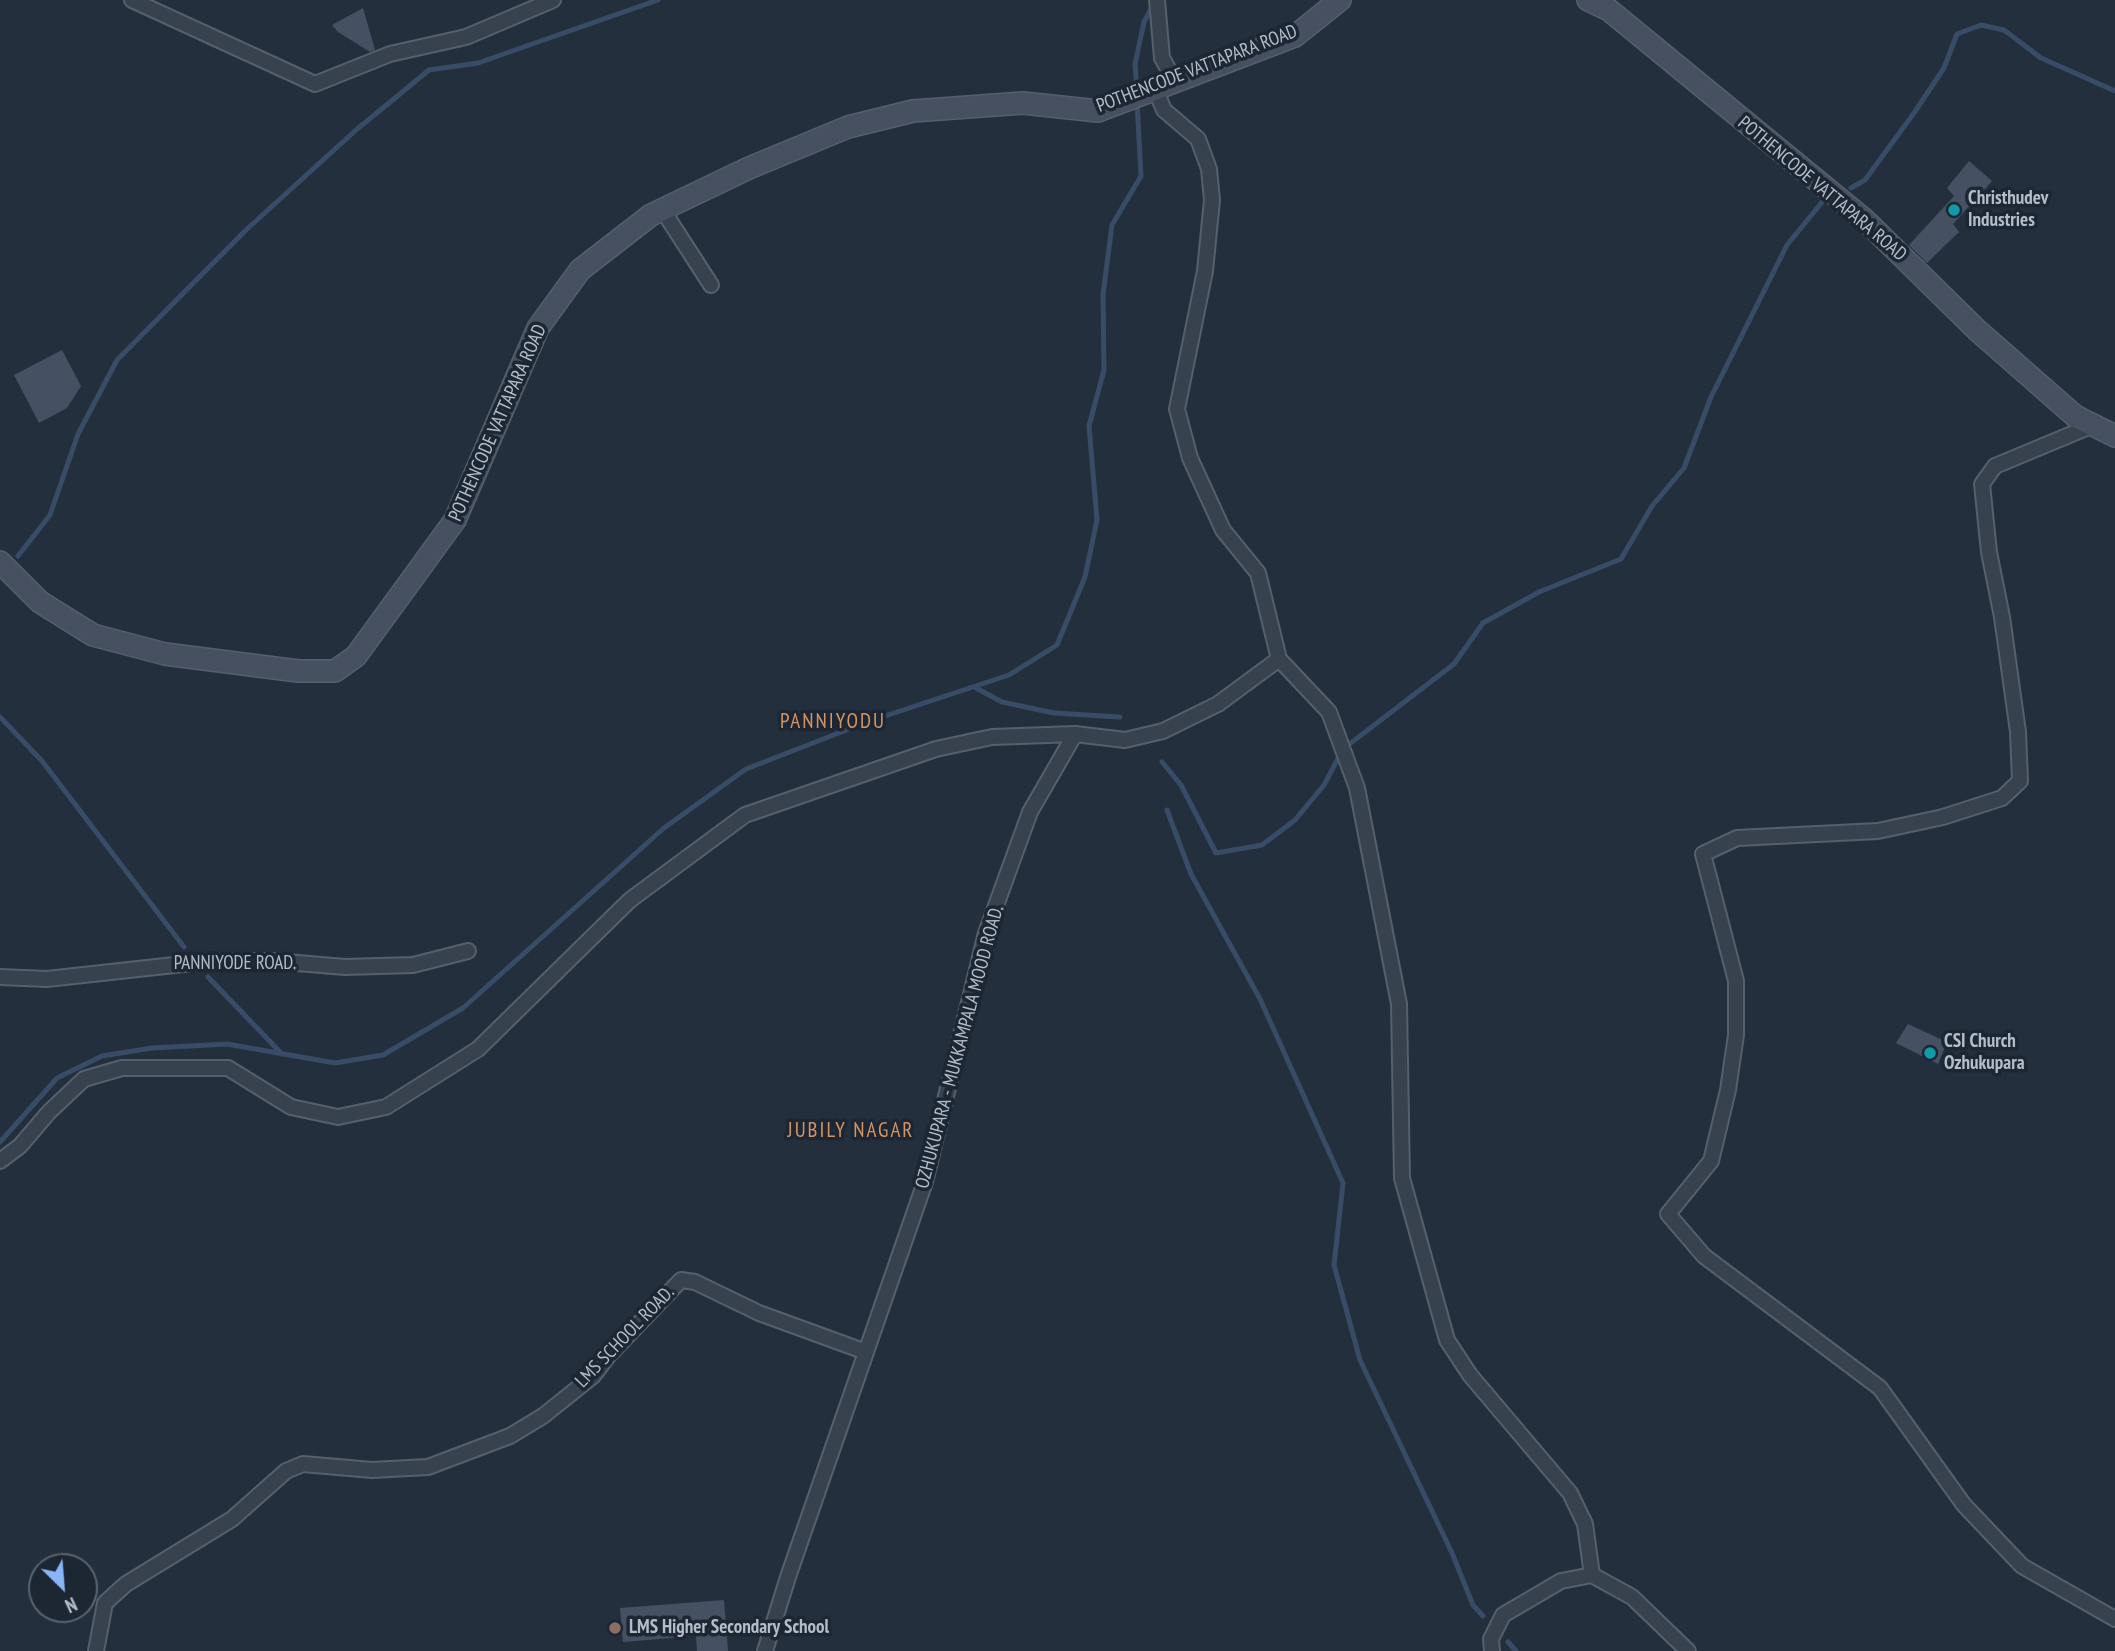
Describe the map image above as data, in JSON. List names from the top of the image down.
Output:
{
  "streets": {
    "main road": ["POTHENCODE VATTAPARA ROAD"],
    "street": ["PANNIYODE ROAD.", "OZHUKUPARA - MUKKAMPALA MOOD ROAD.", "LMS SCHOOL ROAD."]
  },
  "crossings": [
    ["OZHUKUPARA - MUKKAMPALA MOOD ROAD.", "LMS SCHOOL ROAD."]
  ],
  "districts": ["PANNIYODU", "JUBILY NAGAR"],
  "places": ["Christhudev Industries", "CSI Church Ozhukupara", "LMS Higher Secondary School"],
  "north": "bottom right"
}
